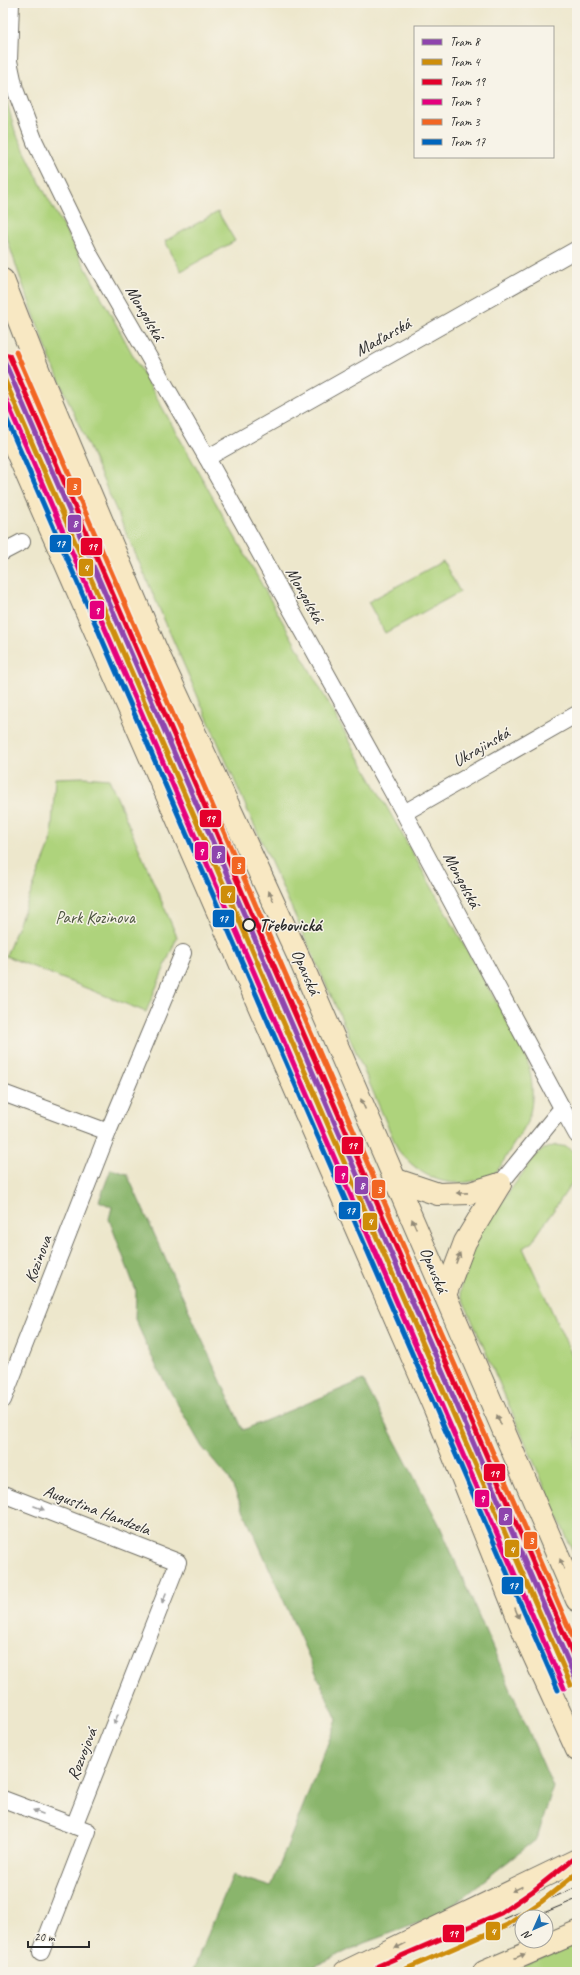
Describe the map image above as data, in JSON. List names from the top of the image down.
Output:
{
  "streets": {
    "main road": ["Opavská"],
    "street": [
      "Mongolská",
      "Maďarská",
      "Ukrajinská",
      "Kozinova",
      "Augustina Handzela",
      "Rozvojová"
    ]
  },
  "crossings": [
    ["Mongolská", "Maďarská"],
    ["Mongolská", "Ukrajinská"],
    ["Augustina Handzela", "Rozvojová"]
  ],
  "one_way": ["Augustina Handzela", "Rozvojová"],
  "parks": ["Park Kozinova"],
  "places": ["Třebovická"],
  "lines": [
    "tram line 3",
    "tram line 19",
    "tram line 8",
    "tram line 4",
    "tram line 9",
    "tram line 17"
  ],
  "legend": [
    "Tram 8",
    "Tram 4",
    "Tram 19",
    "Tram 9",
    "Tram 3",
    "Tram 17"
  ],
  "scale_bar": "20 m",
  "north": "bottom left"
}
